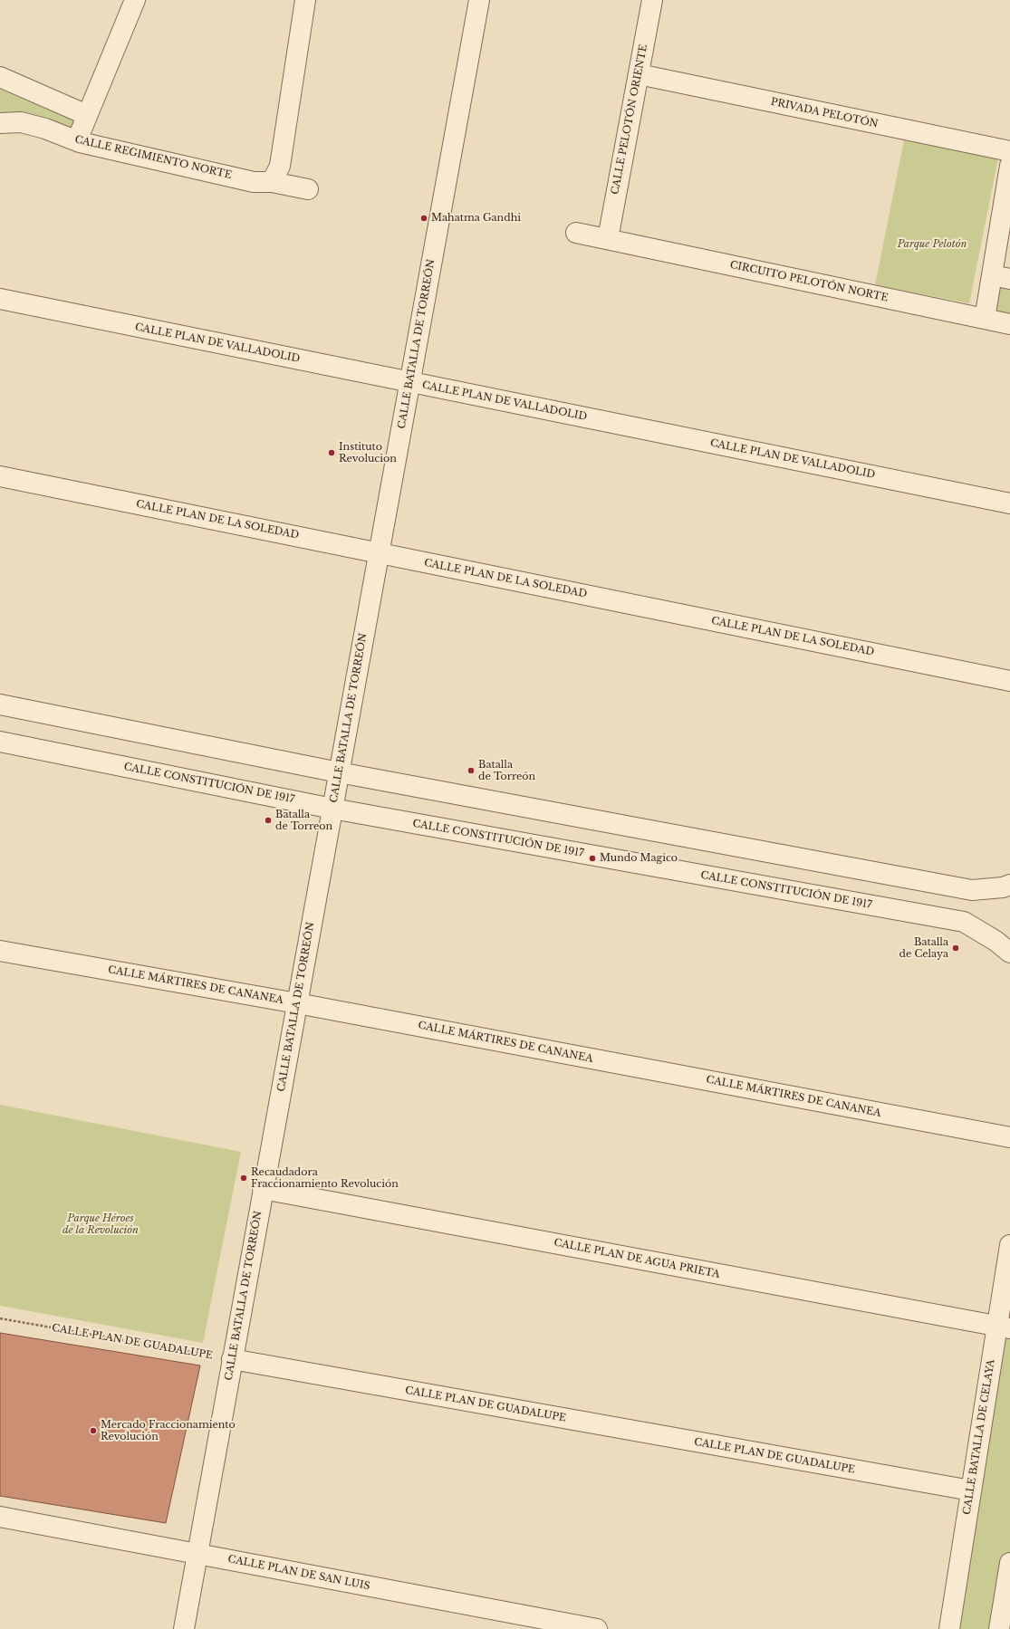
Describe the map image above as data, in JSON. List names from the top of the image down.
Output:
{
  "streets": {
    "street": [
      "PRIVADA PELOTÓN",
      "CALLE PELOTÓN ORIENTE",
      "CALLE REGIMIENTO NORTE",
      "CIRCUITO PELOTÓN NORTE",
      "CALLE PLAN DE VALLADOLID",
      "CALLE BATALLA DE TORREÓN",
      "CALLE PLAN DE LA SOLEDAD",
      "CALLE CONSTITUCIÓN DE 1917",
      "CALLE MÁRTIRES DE CANANEA",
      "CALLE PLAN DE AGUA PRIETA",
      "CALLE PLAN DE GUADALUPE",
      "CALLE BATALLA DE CELAYA",
      "CALLE PLAN DE SAN LUIS"
    ]
  },
  "crossings": [
    ["PRIVADA PELOTÓN", "CALLE PELOTÓN ORIENTE"],
    ["CALLE PELOTÓN ORIENTE", "CIRCUITO PELOTÓN NORTE"],
    ["CALLE PLAN DE VALLADOLID", "CALLE BATALLA DE TORREÓN"],
    ["CALLE BATALLA DE TORREÓN", "CALLE PLAN DE LA SOLEDAD"],
    ["CALLE BATALLA DE TORREÓN", "CALLE CONSTITUCIÓN DE 1917"],
    ["CALLE BATALLA DE TORREÓN", "CALLE MÁRTIRES DE CANANEA"],
    ["CALLE BATALLA DE TORREÓN", "CALLE PLAN DE AGUA PRIETA"],
    ["CALLE BATALLA DE TORREÓN", "CALLE PLAN DE GUADALUPE"],
    ["CALLE BATALLA DE TORREÓN", "CALLE PLAN DE SAN LUIS"],
    ["CALLE PLAN DE AGUA PRIETA", "CALLE BATALLA DE CELAYA"],
    ["CALLE PLAN DE GUADALUPE", "CALLE BATALLA DE CELAYA"]
  ],
  "parks": ["Parque Pelotón", "Parque Héroes de la Revolución"],
  "places": [
    "Mahatma Gandhi",
    "Instituto Revolucion",
    "Batalla de Torreón",
    "Batalla de Torreon",
    "Mundo Magico",
    "Batalla de Celaya",
    "Recaudadora Fraccionamiento Revolución",
    "Mercado Fraccionamiento Revolución"
  ]
}
